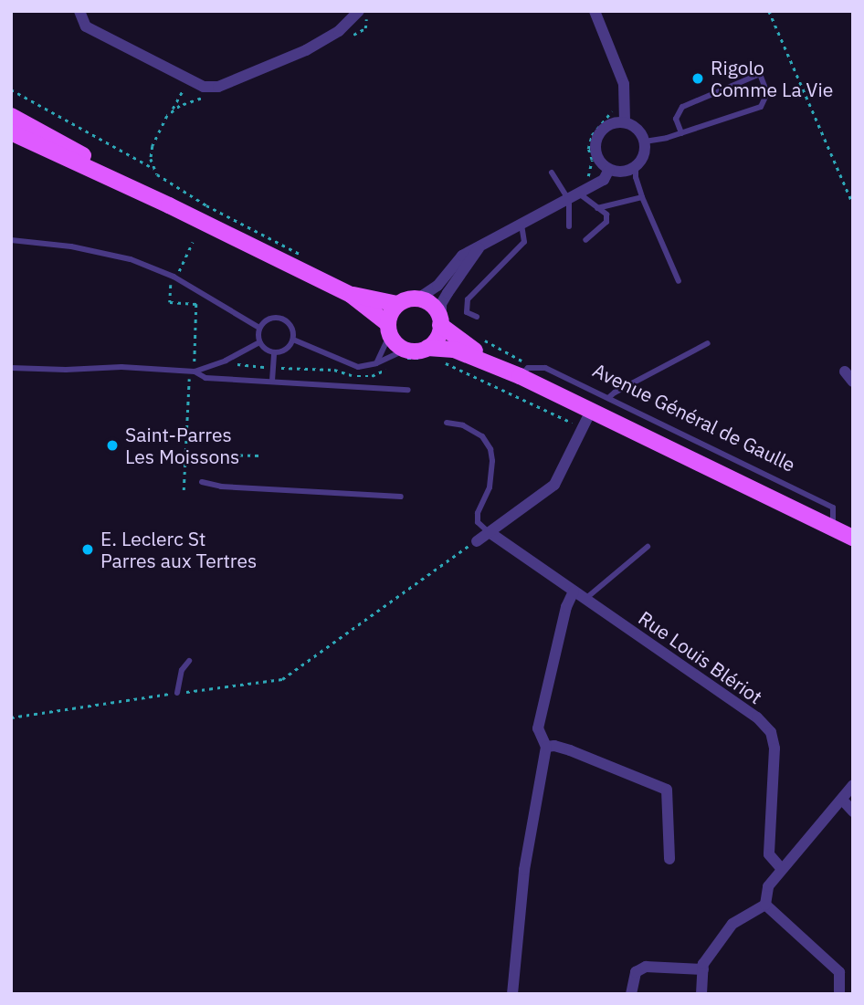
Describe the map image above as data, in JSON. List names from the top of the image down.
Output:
{
  "streets": {
    "main road": ["Avenue Général de Gaulle"],
    "street": ["Rue Louis Blériot"]
  },
  "places": ["Rigolo Comme La Vie", "Saint-Parres Les Moissons", "E. Leclerc St Parres aux Tertres"]
}
